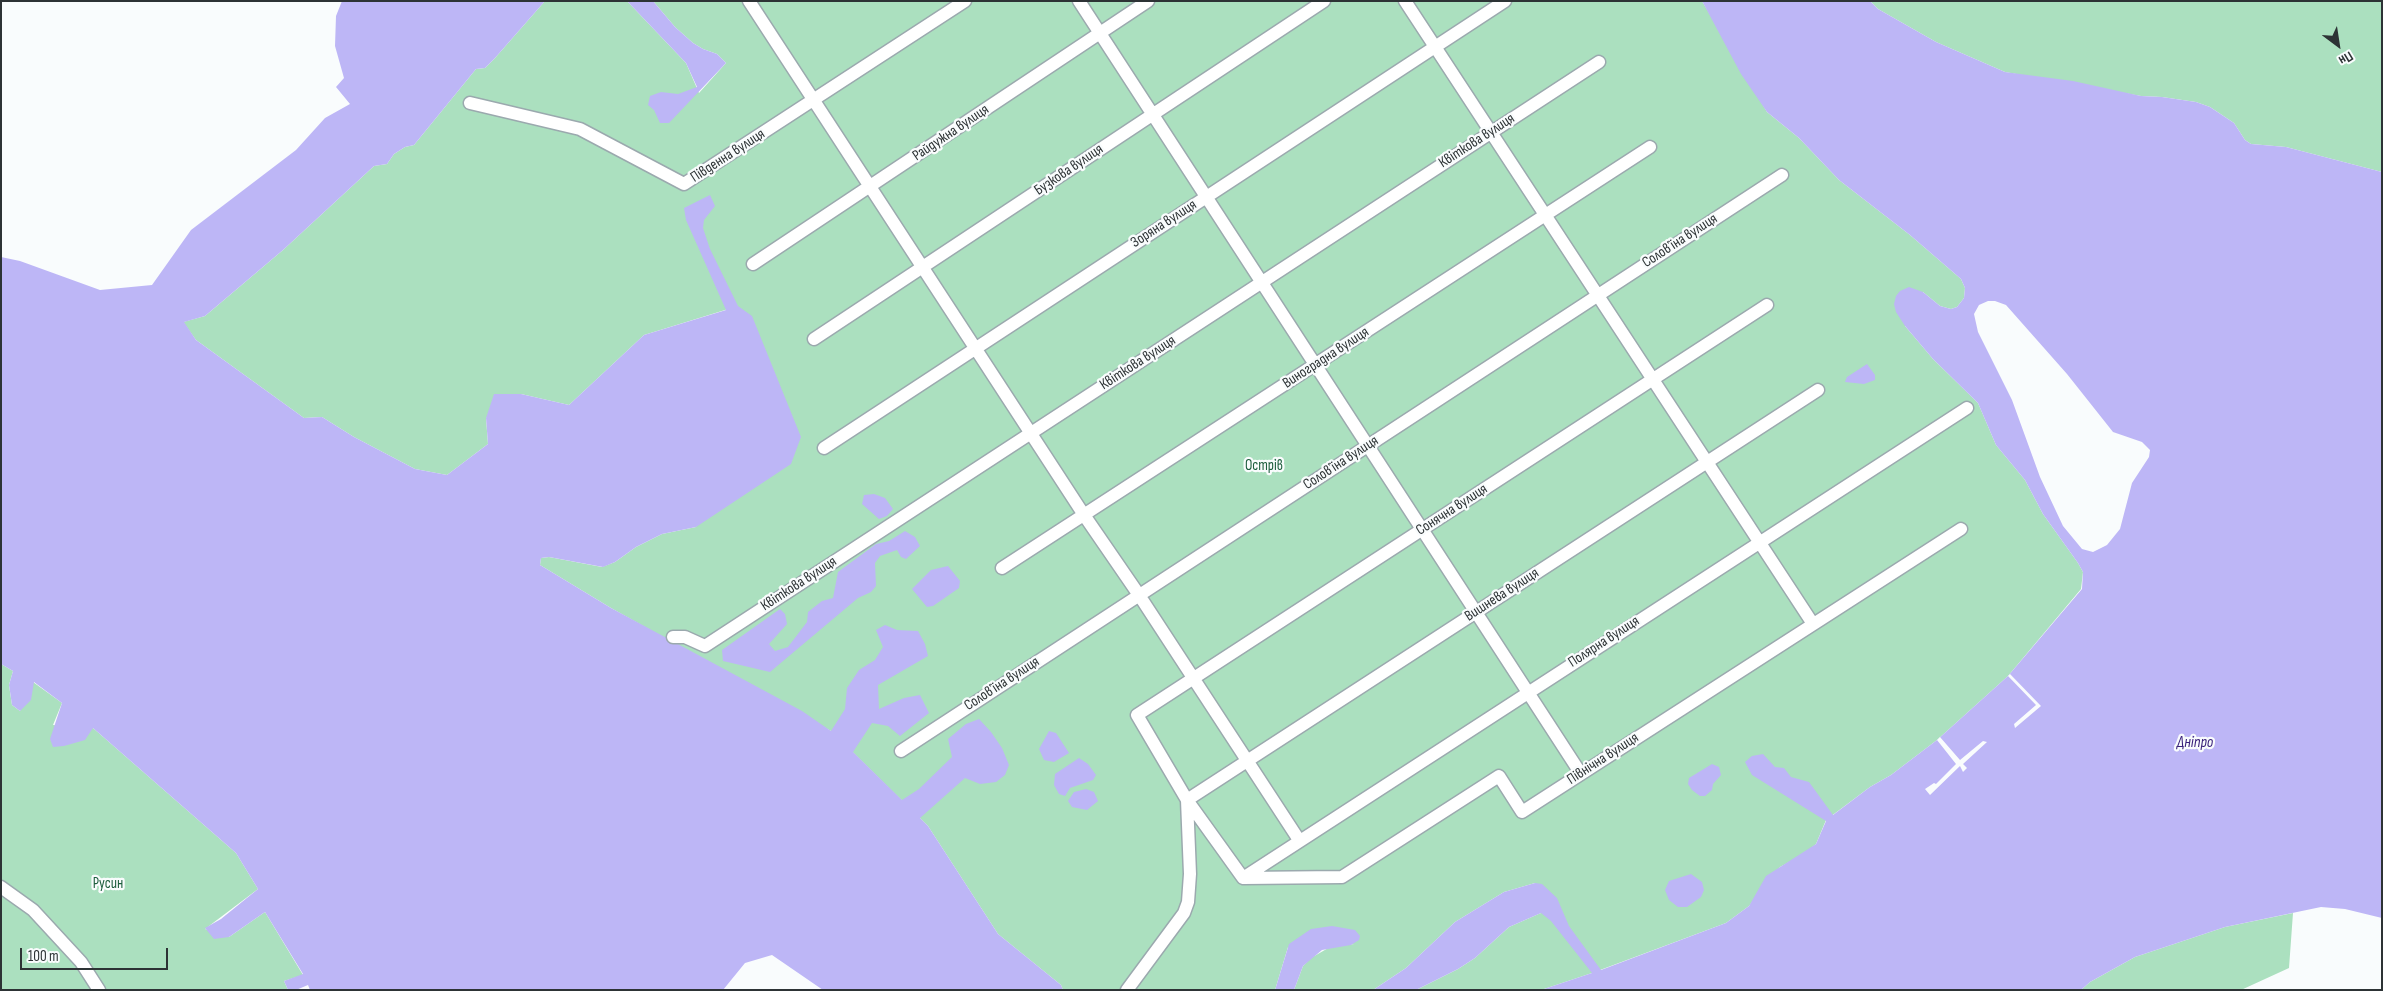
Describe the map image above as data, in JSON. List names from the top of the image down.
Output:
{
  "streets": {
    "street": [
      "Райдужна вулиця",
      "Квіткова вулиця",
      "Південна вулиця",
      "Бузкова вулиця",
      "Зоряна вулиця",
      "Соловʼїна вулиця",
      "Виноградна вулиця",
      "Сонячна вулиця",
      "Вишнева вулиця",
      "Полярна вулиця",
      "Північна вулиця"
    ]
  },
  "crossings": [
    ["Сонячна вулиця", "Вишнева вулиця"],
    ["Полярна вулиця", "Північна вулиця"]
  ],
  "water": ["Дніпро"],
  "parks": ["Острів", "Русин"],
  "scale_bar": "100 m",
  "north": "bottom right"
}
